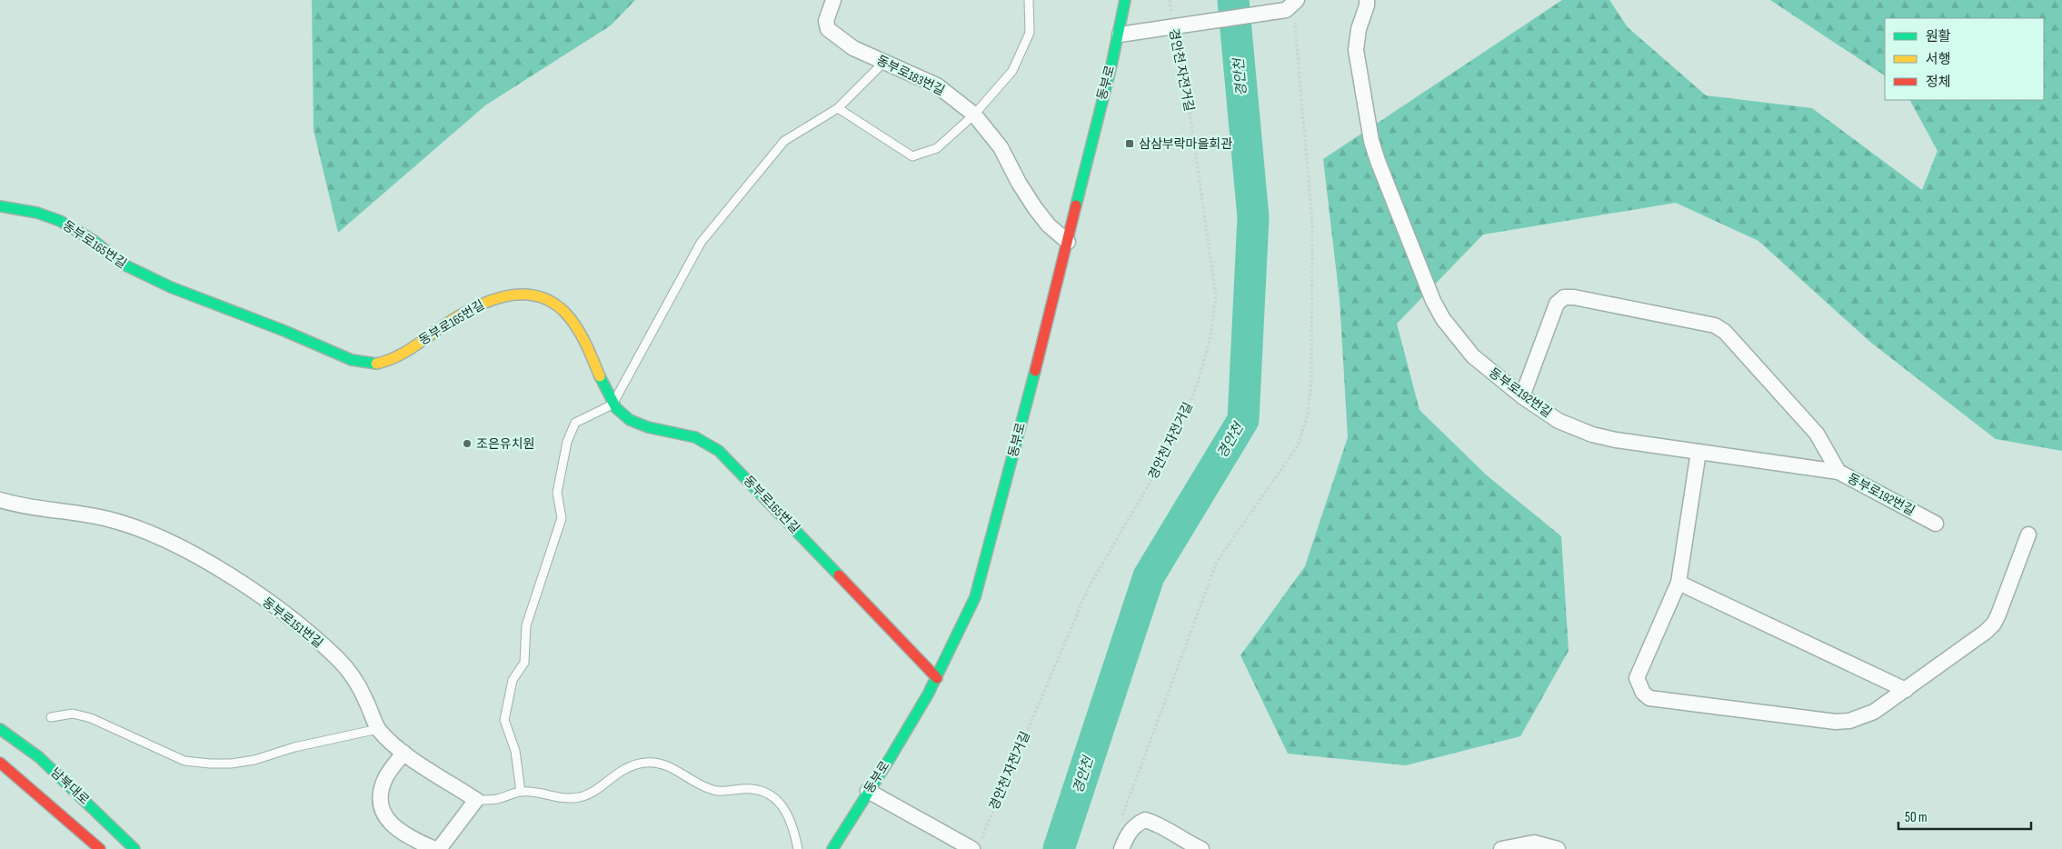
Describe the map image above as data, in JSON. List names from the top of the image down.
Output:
{
  "streets": {
    "main road": ["동부로", "동부로165번길", "남북대로"],
    "street": ["동부로183번길", "동부로192번길", "동부로151번길"],
    "path": ["경안천 자전거길"]
  },
  "crossings": [
    ["동부로183번길", "동부로"],
    ["동부로", "동부로165번길"]
  ],
  "water": ["경안천"],
  "places": {
    "transit": ["삼삼부락마을회관"],
    "other": ["조은유치원"]
  },
  "legend": ["원활", "서행", "정체"],
  "scale_bar": "50 m"
}
